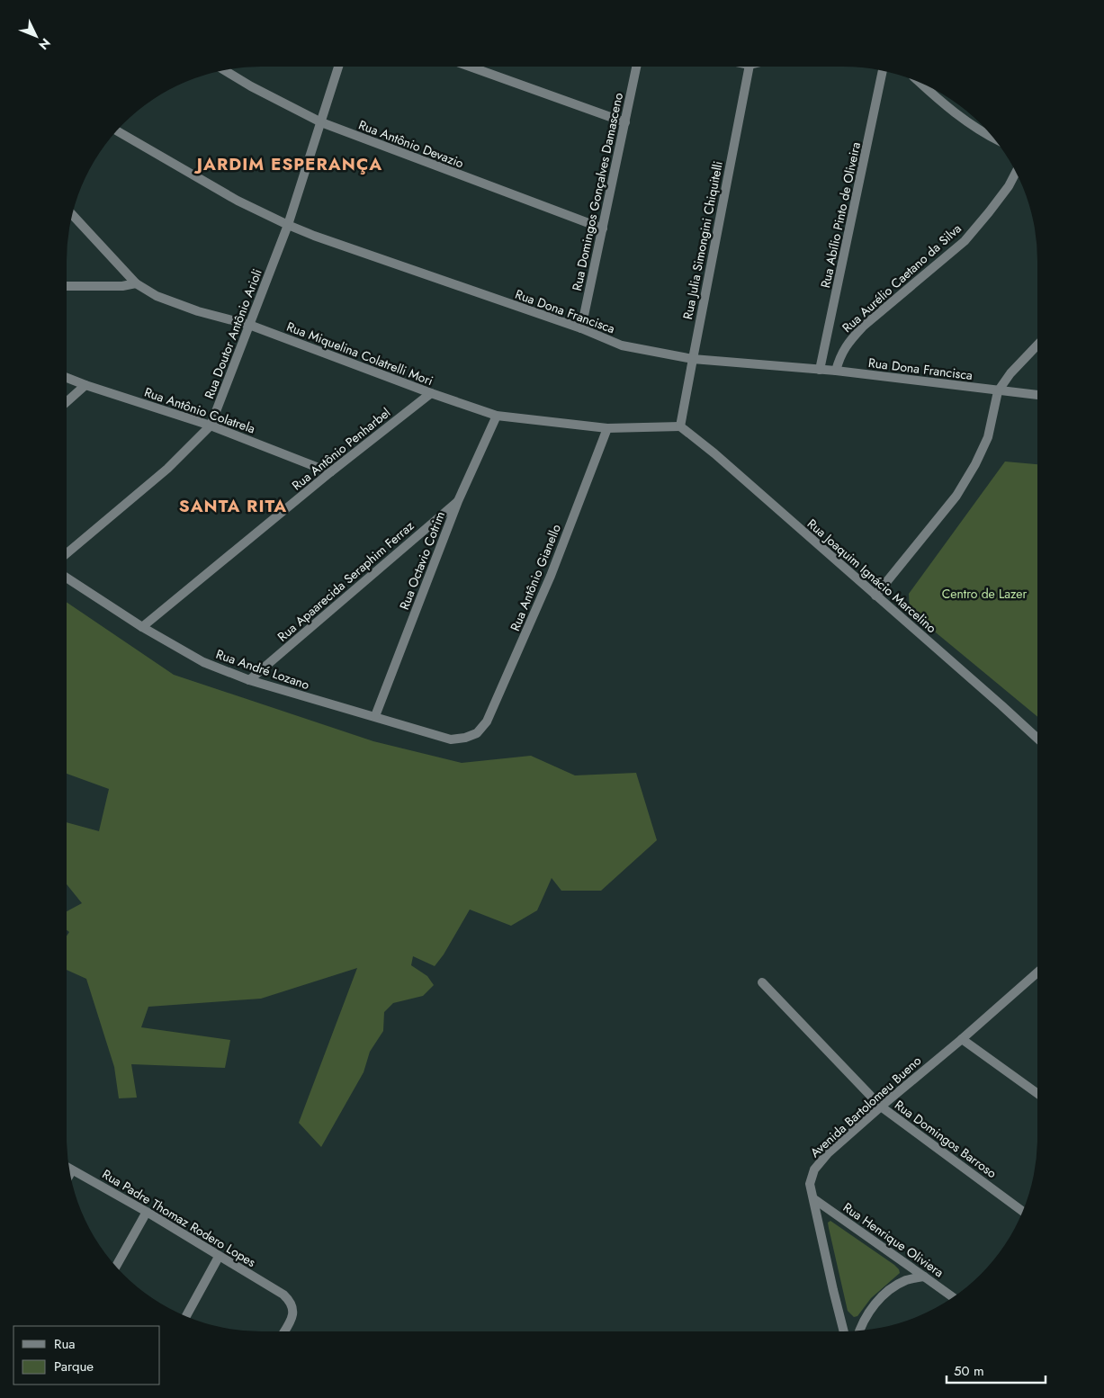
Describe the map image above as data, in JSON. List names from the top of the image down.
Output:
{
  "streets": {
    "street": [
      "Rua Antônio Devazio",
      "Rua Domingos Gonçalves Damasceno",
      "Rua Abílio Pinto de Oliveira",
      "Rua Julia Simongini Chiquitelli",
      "Rua Aurélio Caetano da Silva",
      "Rua Dona Francisca",
      "Rua Doutor Antônio Arioli",
      "Rua Miquelina Colatrelli Mori",
      "Rua Antônio Colatrela",
      "Rua Antônio Penharbel",
      "Rua Octavio Cotrim",
      "Rua Joaquim Ignácio Marcelino",
      "Rua Antônio Gianello",
      "Rua Apaarecida Seraphim Ferraz",
      "Rua André Lozano",
      "Avenida Bartolomeu Bueno",
      "Rua Domingos Barroso",
      "Rua Padre Thomaz Rodero Lopes",
      "Rua Henrique Oliviera"
    ]
  },
  "crossings": [
    ["Rua Antônio Devazio", "Rua Domingos Gonçalves Damasceno"],
    ["Rua Antônio Devazio", "Rua Doutor Antônio Arioli"],
    ["Rua Domingos Gonçalves Damasceno", "Rua Dona Francisca"],
    ["Rua Abílio Pinto de Oliveira", "Rua Dona Francisca"],
    ["Rua Julia Simongini Chiquitelli", "Rua Dona Francisca"],
    ["Rua Julia Simongini Chiquitelli", "Rua Miquelina Colatrelli Mori"],
    ["Rua Julia Simongini Chiquitelli", "Rua Joaquim Ignácio Marcelino"],
    ["Rua Aurélio Caetano da Silva", "Rua Dona Francisca"],
    ["Rua Dona Francisca", "Rua Doutor Antônio Arioli"],
    ["Rua Doutor Antônio Arioli", "Rua Miquelina Colatrelli Mori"],
    ["Rua Doutor Antônio Arioli", "Rua Antônio Colatrela"],
    ["Rua Miquelina Colatrelli Mori", "Rua Antônio Penharbel"],
    ["Rua Miquelina Colatrelli Mori", "Rua Octavio Cotrim"],
    ["Rua Miquelina Colatrelli Mori", "Rua Joaquim Ignácio Marcelino"],
    ["Rua Miquelina Colatrelli Mori", "Rua Antônio Gianello"],
    ["Rua Antônio Colatrela", "Rua Antônio Penharbel"],
    ["Rua Antônio Penharbel", "Rua André Lozano"],
    ["Rua Octavio Cotrim", "Rua Apaarecida Seraphim Ferraz"],
    ["Rua Octavio Cotrim", "Rua André Lozano"],
    ["Rua Antônio Gianello", "Rua André Lozano"],
    ["Rua Apaarecida Seraphim Ferraz", "Rua André Lozano"],
    ["Avenida Bartolomeu Bueno", "Rua Domingos Barroso"],
    ["Avenida Bartolomeu Bueno", "Rua Henrique Oliviera"]
  ],
  "districts": ["JARDIM ESPERANÇA", "SANTA RITA"],
  "parks": ["Centro de Lazer"],
  "legend": ["Rua", "Parque"],
  "scale_bar": "50 m",
  "north": "bottom right"
}
